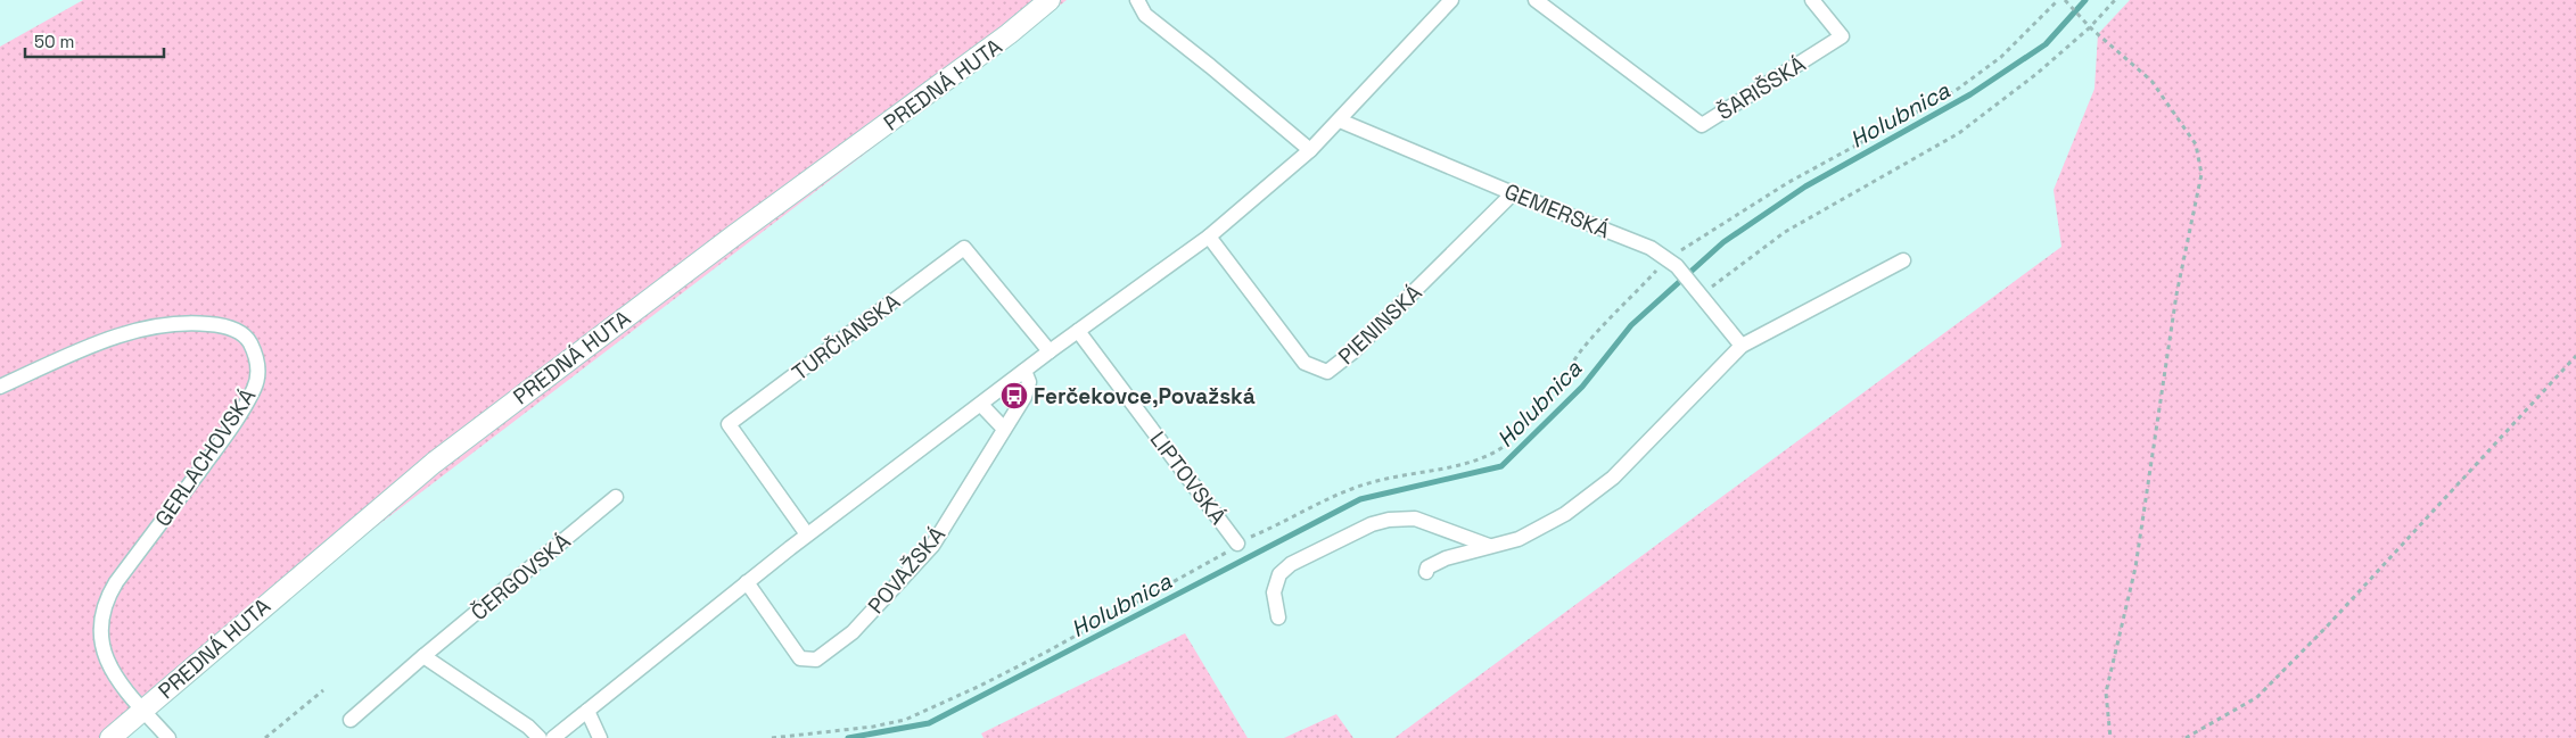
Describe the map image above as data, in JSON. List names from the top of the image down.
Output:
{
  "streets": {
    "main road": ["PREDNÁ HUTA"],
    "street": [
      "ŠARIŠSKÁ",
      "GEMERSKÁ",
      "PIENINSKÁ",
      "TURČIANSKA",
      "GERLACHOVSKÁ",
      "LIPTOVSKÁ",
      "POVAŽSKÁ",
      "ČERGOVSKÁ"
    ]
  },
  "crossings": [
    ["PREDNÁ HUTA", "GERLACHOVSKÁ"],
    ["GEMERSKÁ", "PIENINSKÁ"]
  ],
  "water": ["Holubnica"],
  "places": {
    "bus stop": ["Ferčekovce,Považská"]
  },
  "scale_bar": "50 m"
}
